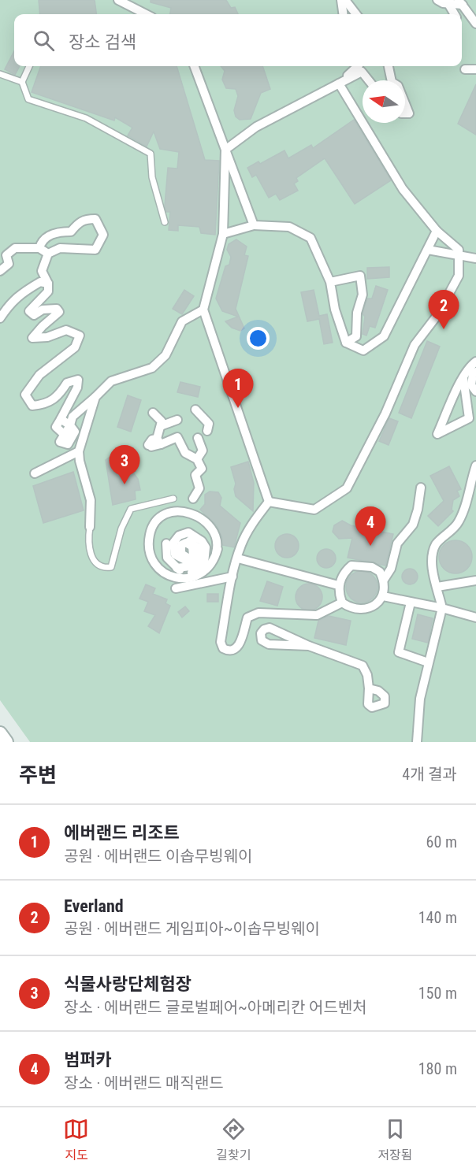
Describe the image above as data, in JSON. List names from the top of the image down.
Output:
{
  "north": "left",
  "page": {
    "search": "장소 검색",
    "pins": [
      "2",
      "1",
      "3",
      "4"
    ],
    "heading": ["주변", "4개 결과"],
    "list": [
      {
        "mark": "1",
        "name": "에버랜드 리조트",
        "note": "공원 · 에버랜드 이솝무빙웨이",
        "value": "60 m"
      },
      {
        "mark": "2",
        "name": "Everland",
        "note": "공원 · 에버랜드 게임피아~이솝무빙웨이",
        "value": "140 m"
      },
      {
        "mark": "3",
        "name": "식물사랑단체험장",
        "note": "장소 · 에버랜드 글로벌페어~아메리칸 어드벤처",
        "value": "150 m"
      },
      {
        "mark": "4",
        "name": "범퍼카",
        "note": "장소 · 에버랜드 매직랜드",
        "value": "180 m"
      }
    ],
    "nav": ["지도", "길찾기", "저장됨"]
  }
}
